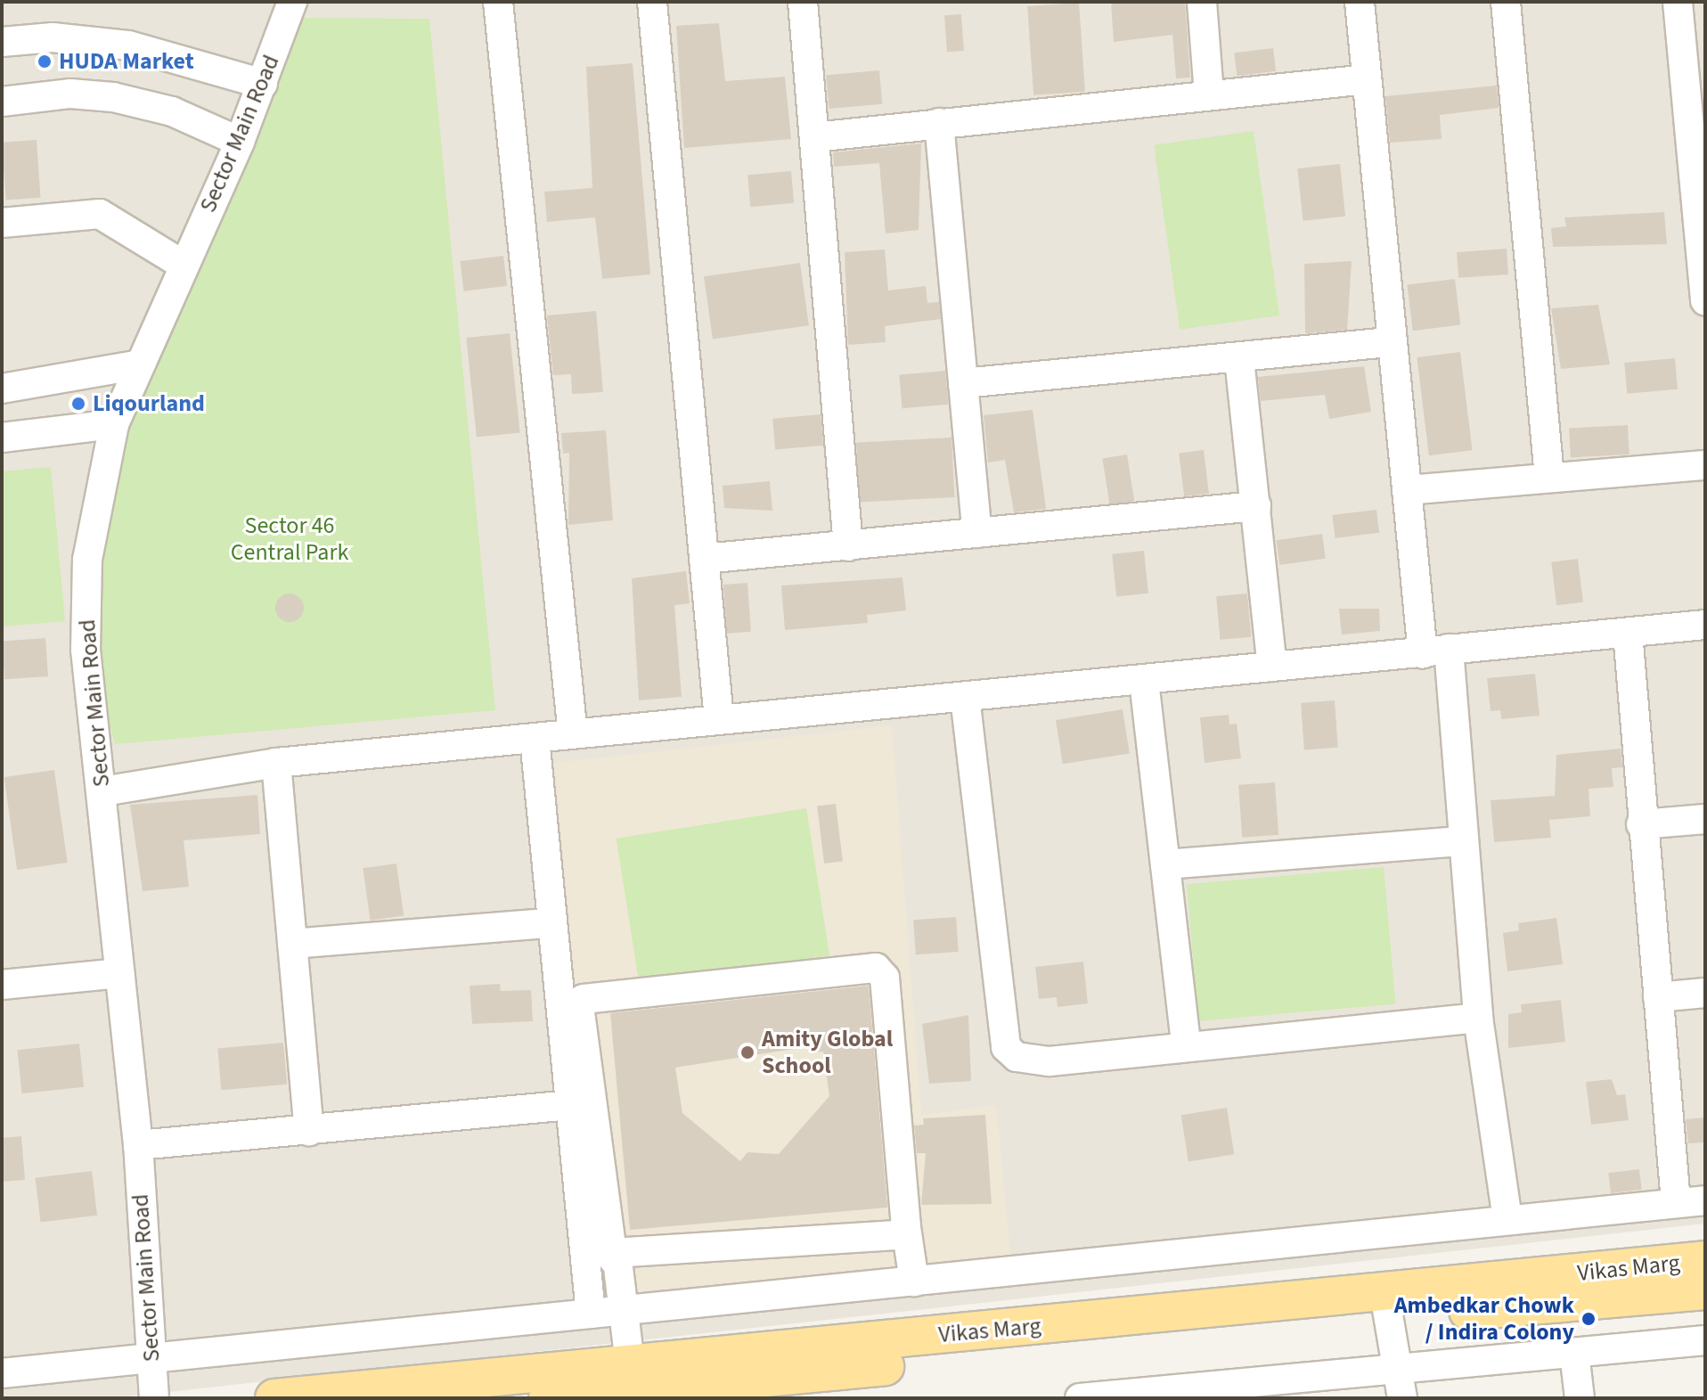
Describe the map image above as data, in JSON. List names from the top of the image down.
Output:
{
  "streets": {
    "main road": ["Vikas Marg"],
    "street": ["Sector Main Road"]
  },
  "parks": ["Sector 46 Central Park"],
  "places": [
    "HUDA Market",
    "Liqourland",
    "Amity Global School",
    "Ambedkar Chowk / Indira Colony"
  ]
}
